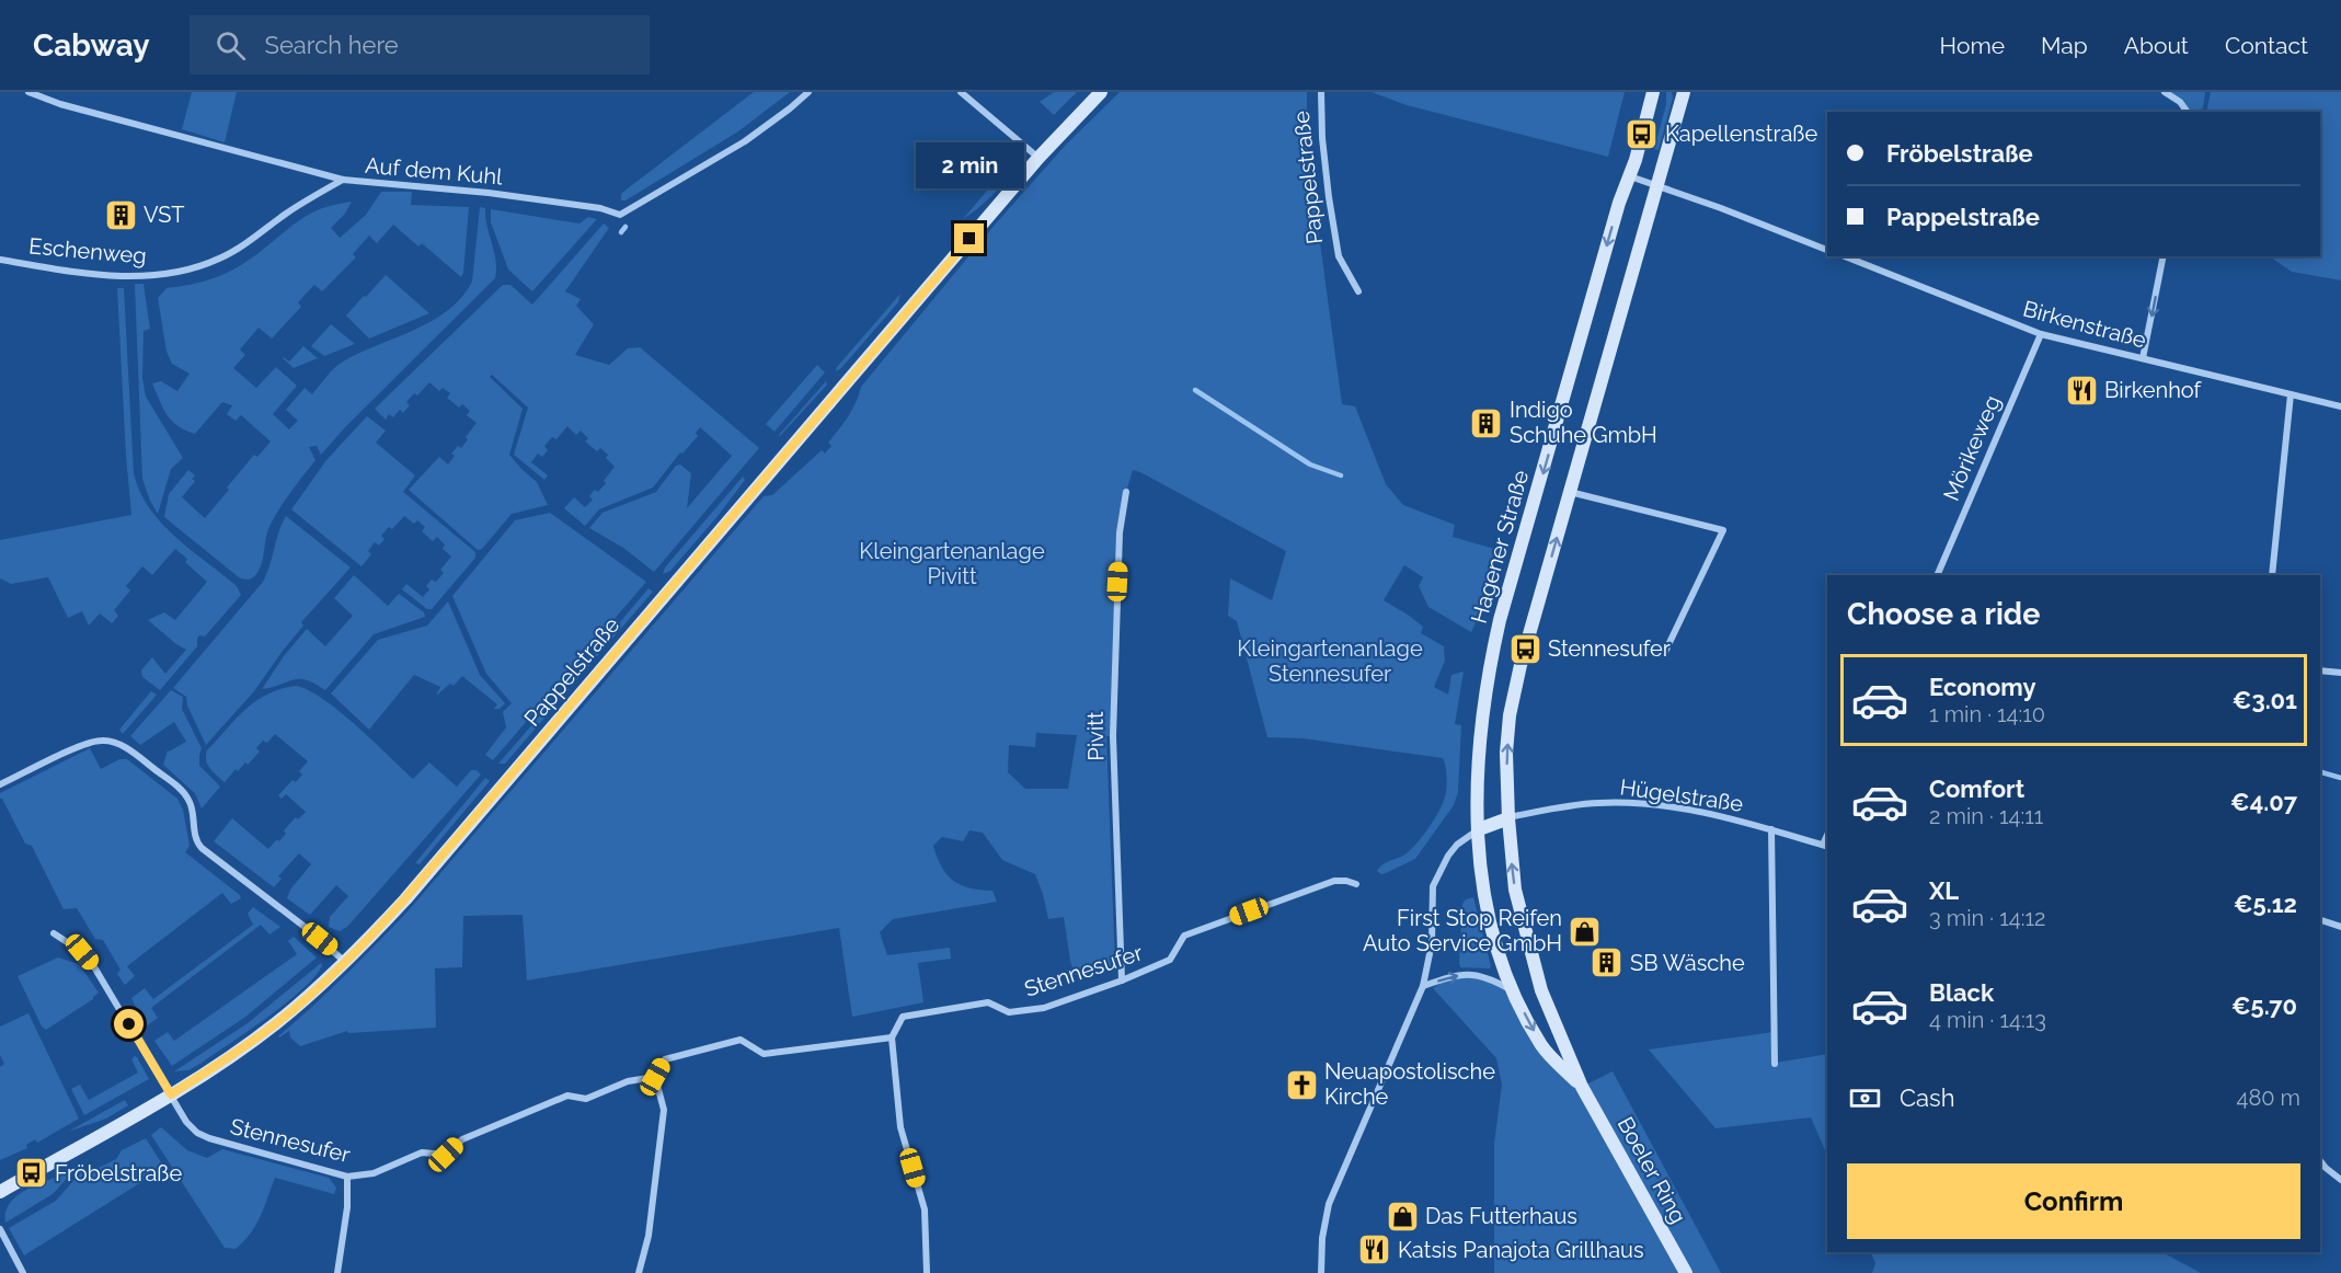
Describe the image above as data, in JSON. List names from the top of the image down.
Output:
{
  "streets": {
    "main road": ["Pappelstraße", "Hagener Straße", "Boeler Ring"],
    "street": [
      "Auf dem Kuhl",
      "Eschenweg",
      "Birkenstraße",
      "Mörikeweg",
      "Pivitt",
      "Hügelstraße",
      "Stennesufer"
    ]
  },
  "crossings": [
    ["Auf dem Kuhl", "Eschenweg"],
    ["Pappelstraße", "Stennesufer"],
    ["Birkenstraße", "Mörikeweg"],
    ["Hagener Straße", "Boeler Ring"],
    ["Pivitt", "Stennesufer"],
    ["Hügelstraße", "Boeler Ring"]
  ],
  "parks": ["Kleingartenanlage Pivitt", "Kleingartenanlage Stennesufer"],
  "places": {
    "bus stop": ["Kapellenstraße", "Stennesufer", "Fröbelstraße"],
    "building": ["VST", "Indigo Schuhe GmbH", "SB Wäsche"],
    "restaurant": ["Birkenhof", "Katsis Panajota Grillhaus"],
    "shop": ["First Stop Reifen Auto Service GmbH", "Das Futterhaus"],
    "church": ["Neuapostolische Kirche"]
  },
  "page": {
    "header": "Cabway",
    "search": "Search here",
    "nav": [
      "Home",
      "Map",
      "About",
      "Contact"
    ],
    "banner": ["Fröbelstraße", "Pappelstraße"],
    "bubble": "2 min",
    "heading": "Choose a ride",
    "list": [
      {
        "name": "Economy",
        "note": "1 min · 14:10",
        "value": "€3.01"
      },
      {
        "name": "Comfort",
        "note": "2 min · 14:11",
        "value": "€4.07"
      },
      {
        "name": "XL",
        "note": "3 min · 14:12",
        "value": "€5.12"
      },
      {
        "name": "Black",
        "note": "4 min · 14:13",
        "value": "€5.70"
      }
    ],
    "pay": ["Cash", "480 m"],
    "buttons": "Confirm"
  }
}
